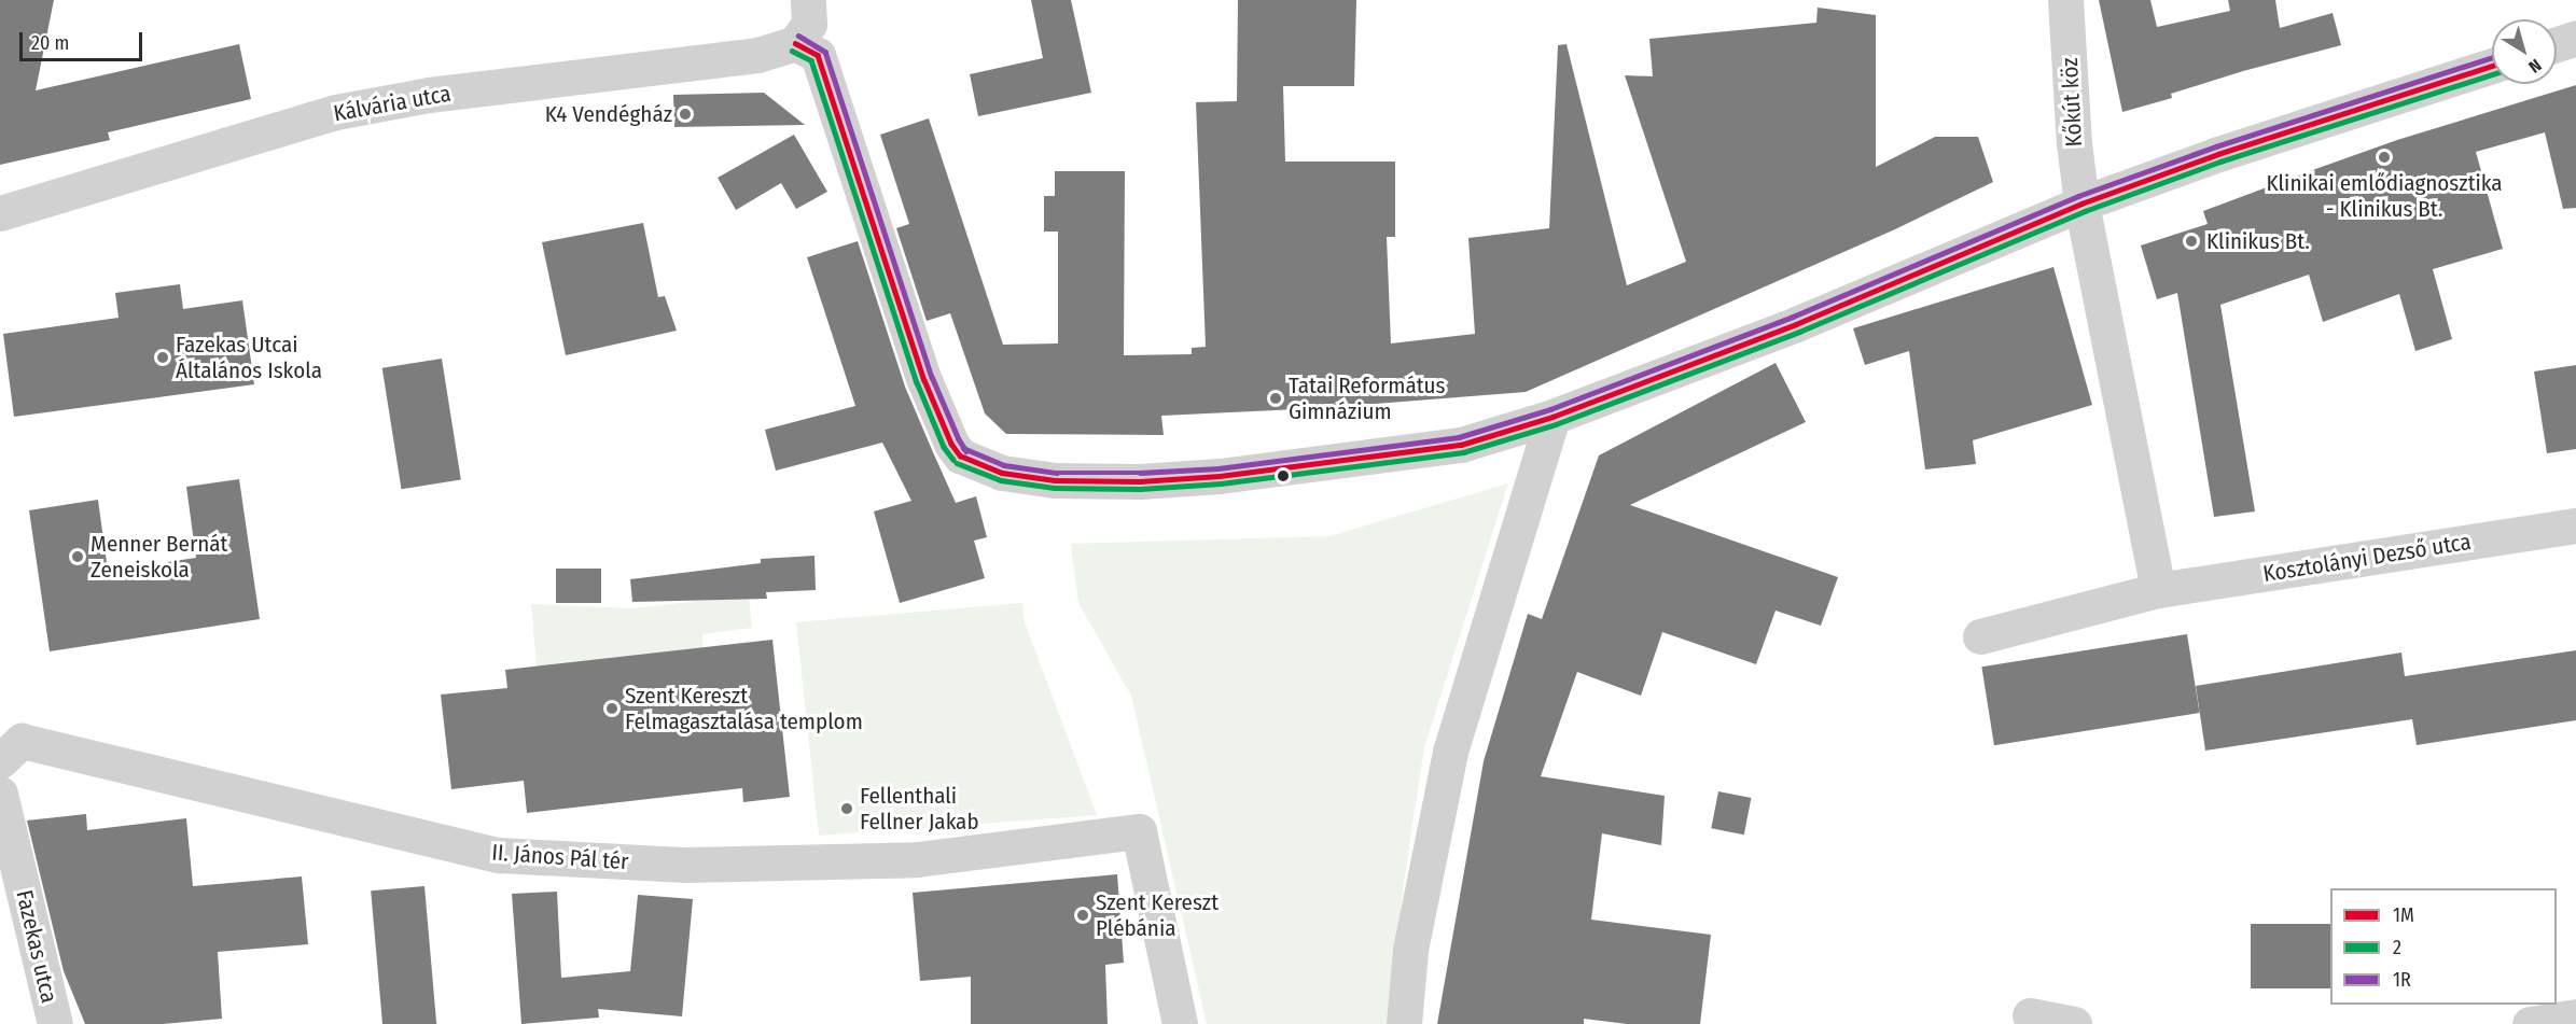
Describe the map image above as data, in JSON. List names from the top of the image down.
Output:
{
  "streets": {
    "street": [
      "Kőkút köz",
      "Kálvária utca",
      "Kosztolányi Dezső utca",
      "II. János Pál tér",
      "Fazekas utca"
    ]
  },
  "places": [
    "K4 Vendégház",
    "Klinikai emlődiagnosztika - Klinikus Bt.",
    "Klinikus Bt.",
    "Fazekas Utcai Általános Iskola",
    "Tatai Református Gimnázium",
    "Menner Bernát Zeneiskola",
    "Szent Kereszt Felmagasztalása templom",
    "Fellenthali Fellner Jakab",
    "Szent Kereszt Plébánia"
  ],
  "lines": ["transit line 1R", "transit line 1M", "transit line 2"],
  "legend": ["1M", "2", "1R"],
  "scale_bar": "20 m",
  "north": "bottom right"
}
